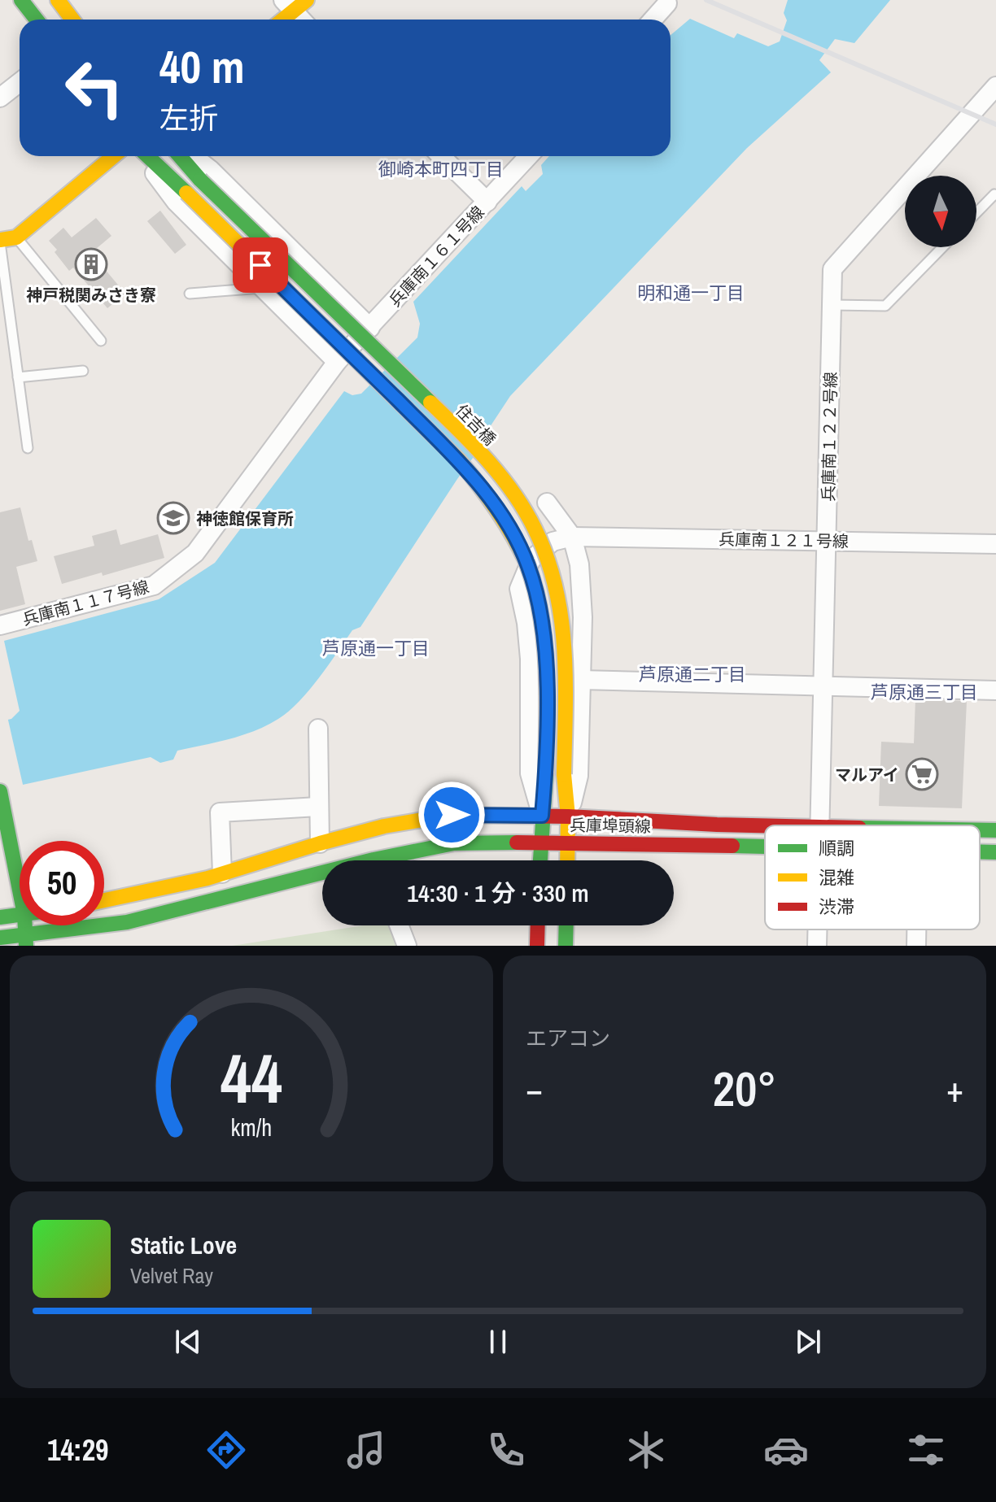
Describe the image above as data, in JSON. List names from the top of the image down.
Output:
{
  "streets": {
    "street": [
      "兵庫南１６１号線",
      "住吉橋",
      "兵庫南１２２号線",
      "兵庫南１２１号線",
      "兵庫南１１７号線",
      "兵庫埠頭線"
    ]
  },
  "crossings": [
    ["兵庫南１６１号線", "兵庫南１１７号線"],
    ["住吉橋", "兵庫埠頭線"],
    ["兵庫南１２２号線", "兵庫南１２１号線"]
  ],
  "districts": [
    "御崎本町四丁目",
    "明和通一丁目",
    "芦原通一丁目",
    "芦原通二丁目",
    "芦原通三丁目"
  ],
  "places": {
    "building": ["神戸税関みさき寮"],
    "school or university": ["神徳館保育所"],
    "supermarket": ["マルアイ"]
  },
  "legend": ["順調", "混雑", "渋滞"],
  "north": "bottom",
  "page": {
    "turn": ["40 m", "左折"],
    "limit": "50",
    "trip": "14:30 · 1 分 · 330 m",
    "tile": "エアコン",
    "heat": ["−", "20°", "+"],
    "song": ["Static Love", "Velvet Ray"],
    "tabs": "14:29",
    "gauge": ["44", "km/h"]
  }
}
